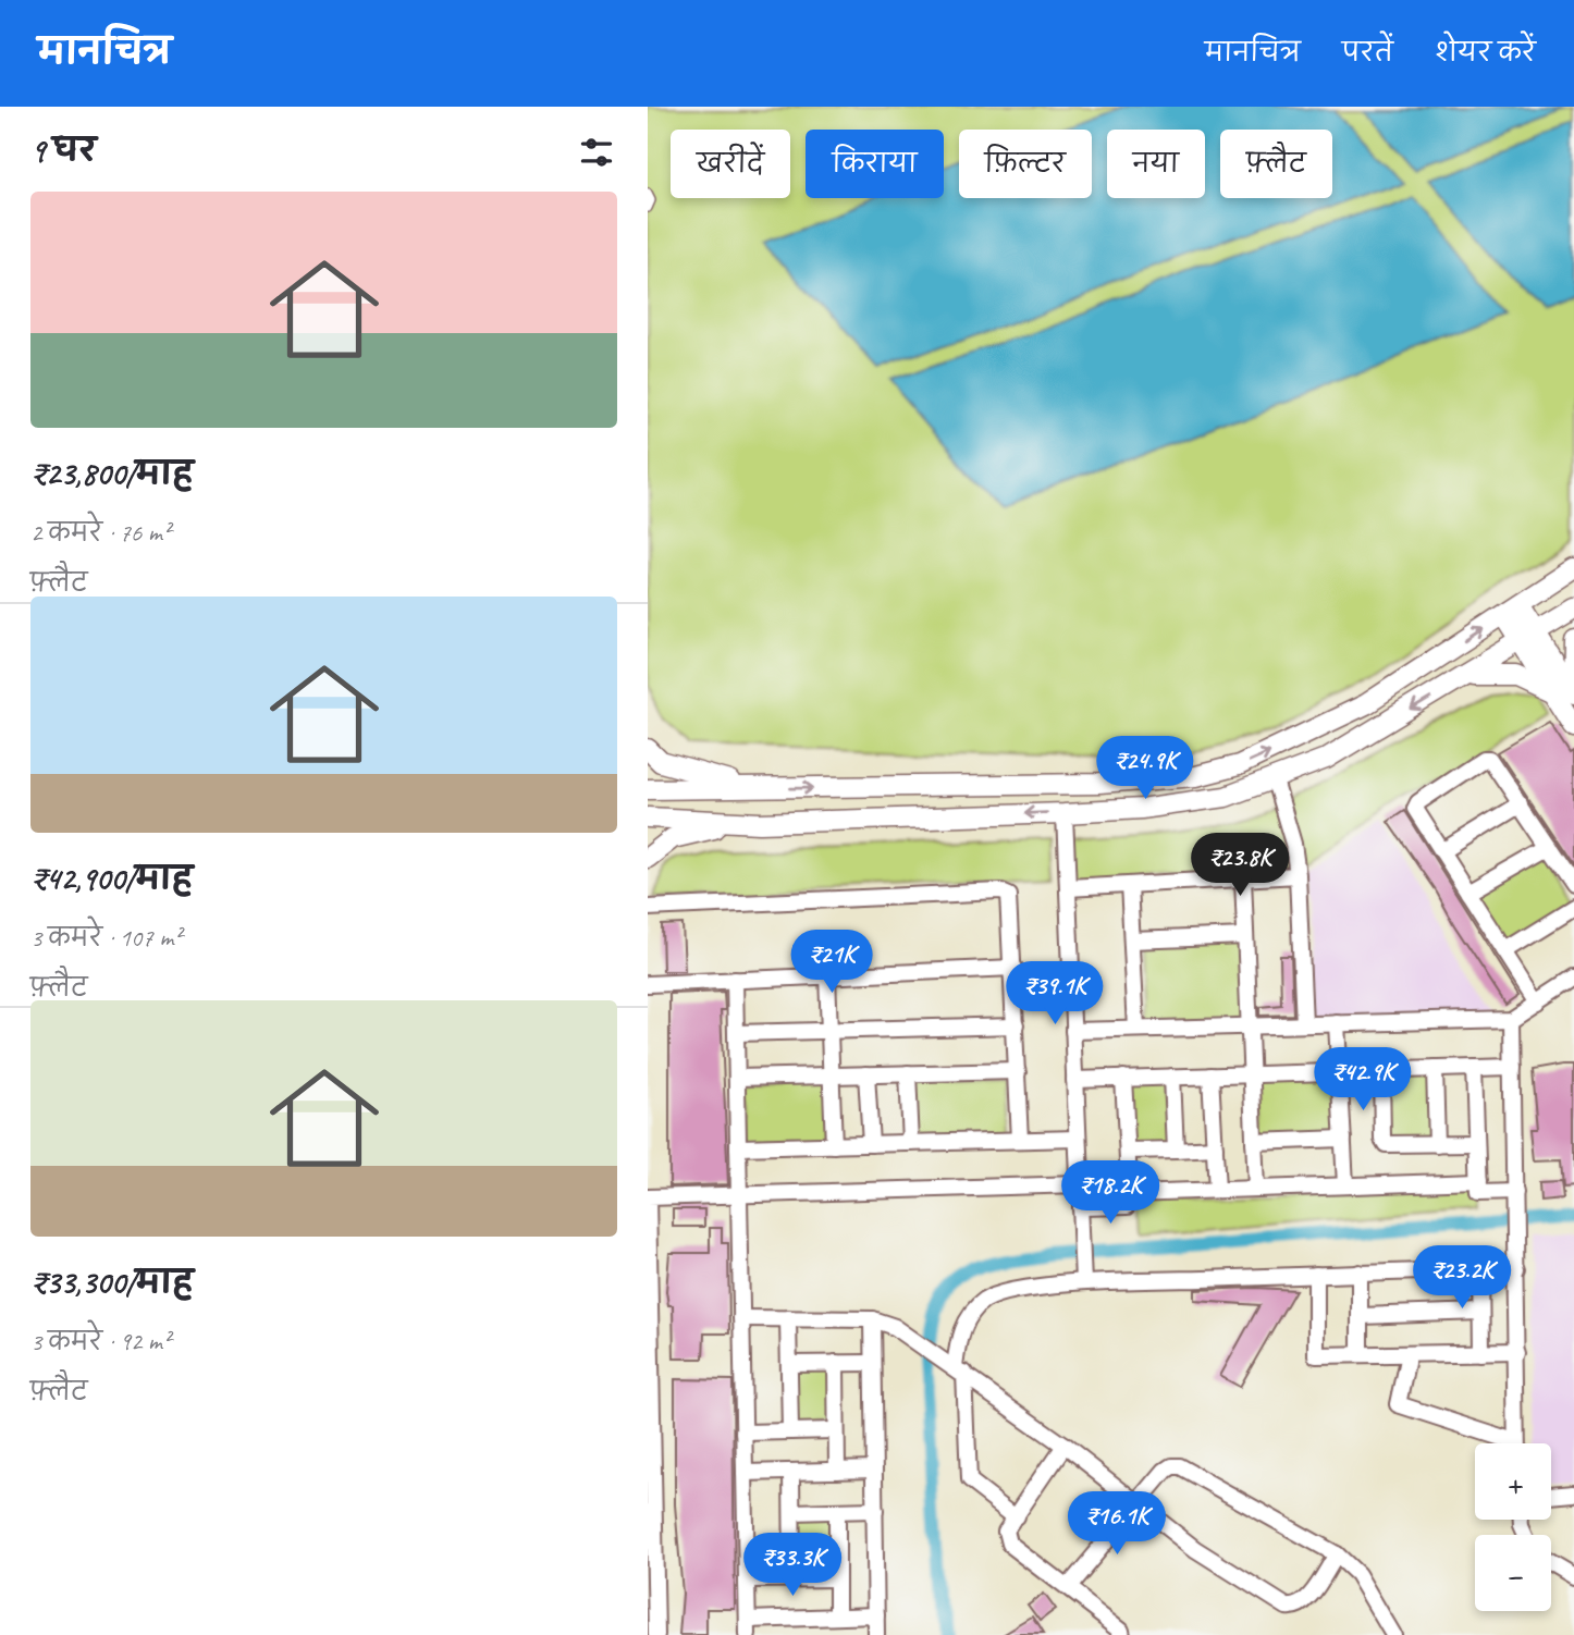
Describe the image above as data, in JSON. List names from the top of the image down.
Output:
{
  "page": {
    "header": "मानचित्र",
    "nav": ["मानचित्र", "परतें", "शेयर करें"],
    "heading": "9 घर",
    "chip": [
      "खरीदें",
      "किराया",
      "फ़िल्टर",
      "नया",
      "फ़्लैट"
    ],
    "list": [
      {
        "name": "₹23,800/माह",
        "note": "2 कमरे · 76 m² · फ़्लैट"
      },
      {
        "name": "₹42,900/माह",
        "note": "3 कमरे · 107 m² · फ़्लैट"
      },
      {
        "name": "₹33,300/माह",
        "note": "3 कमरे · 92 m² · फ़्लैट"
      }
    ],
    "price": [
      "₹24.9K",
      "₹23.8K",
      "₹21K",
      "₹39.1K",
      "₹42.9K",
      "₹18.2K",
      "₹23.2K",
      "₹16.1K",
      "₹33.3K"
    ],
    "map_buttons": ["+", "−"]
  }
}
